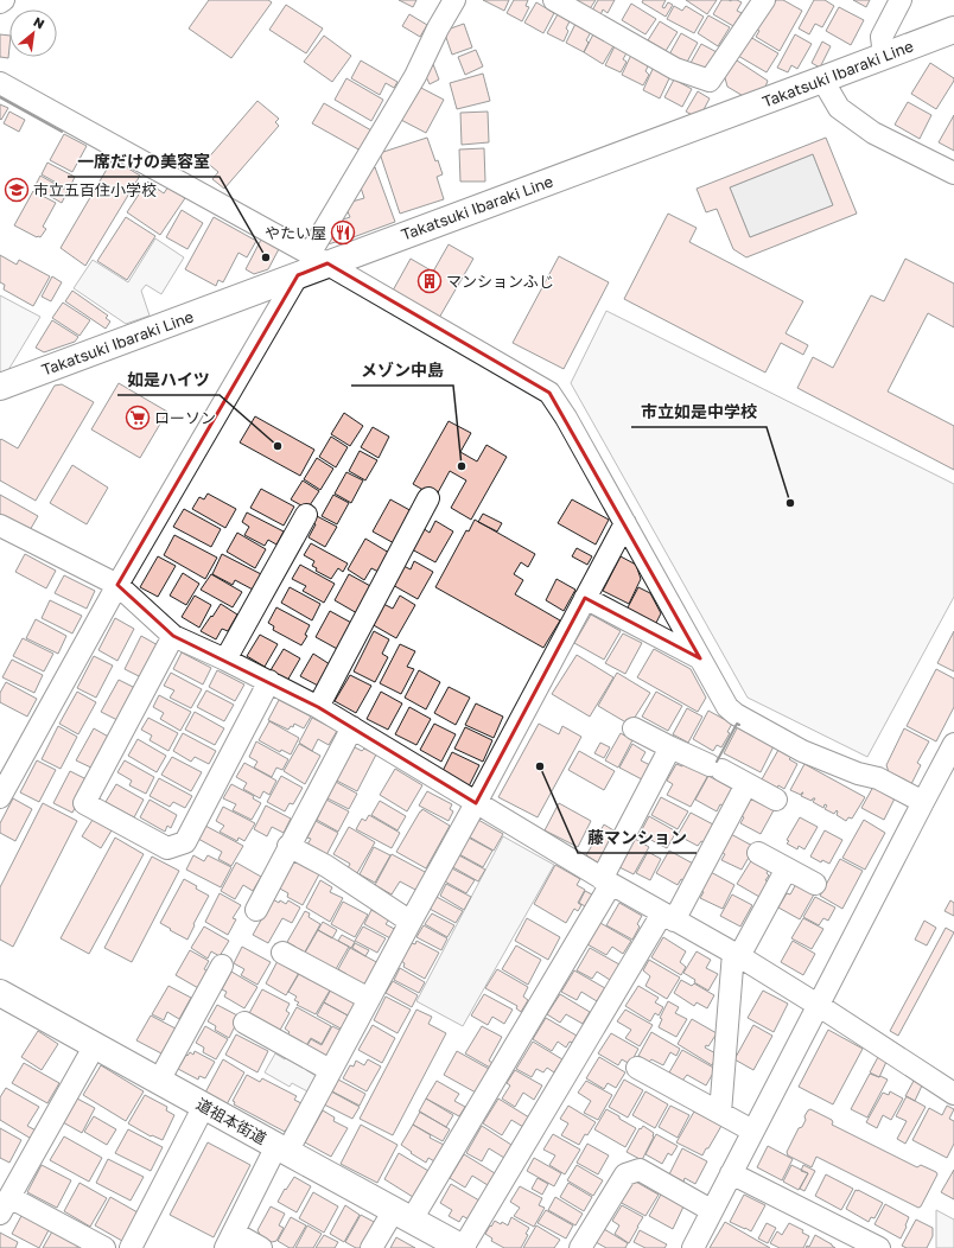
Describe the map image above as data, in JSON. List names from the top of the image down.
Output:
{
  "streets": {
    "main road": ["Takatsuki Ibaraki Line", "道祖本街道"]
  },
  "places": {
    "school or university": ["市立五百住小学校"],
    "restaurant": ["やたい屋"],
    "other": [
      "一席だけの美容室",
      "如是ハイツ",
      "メゾン中島",
      "市立如是中学校",
      "藤マンション"
    ],
    "building": ["マンションふじ"],
    "supermarket": ["ローソン"]
  },
  "north": "top right"
}
